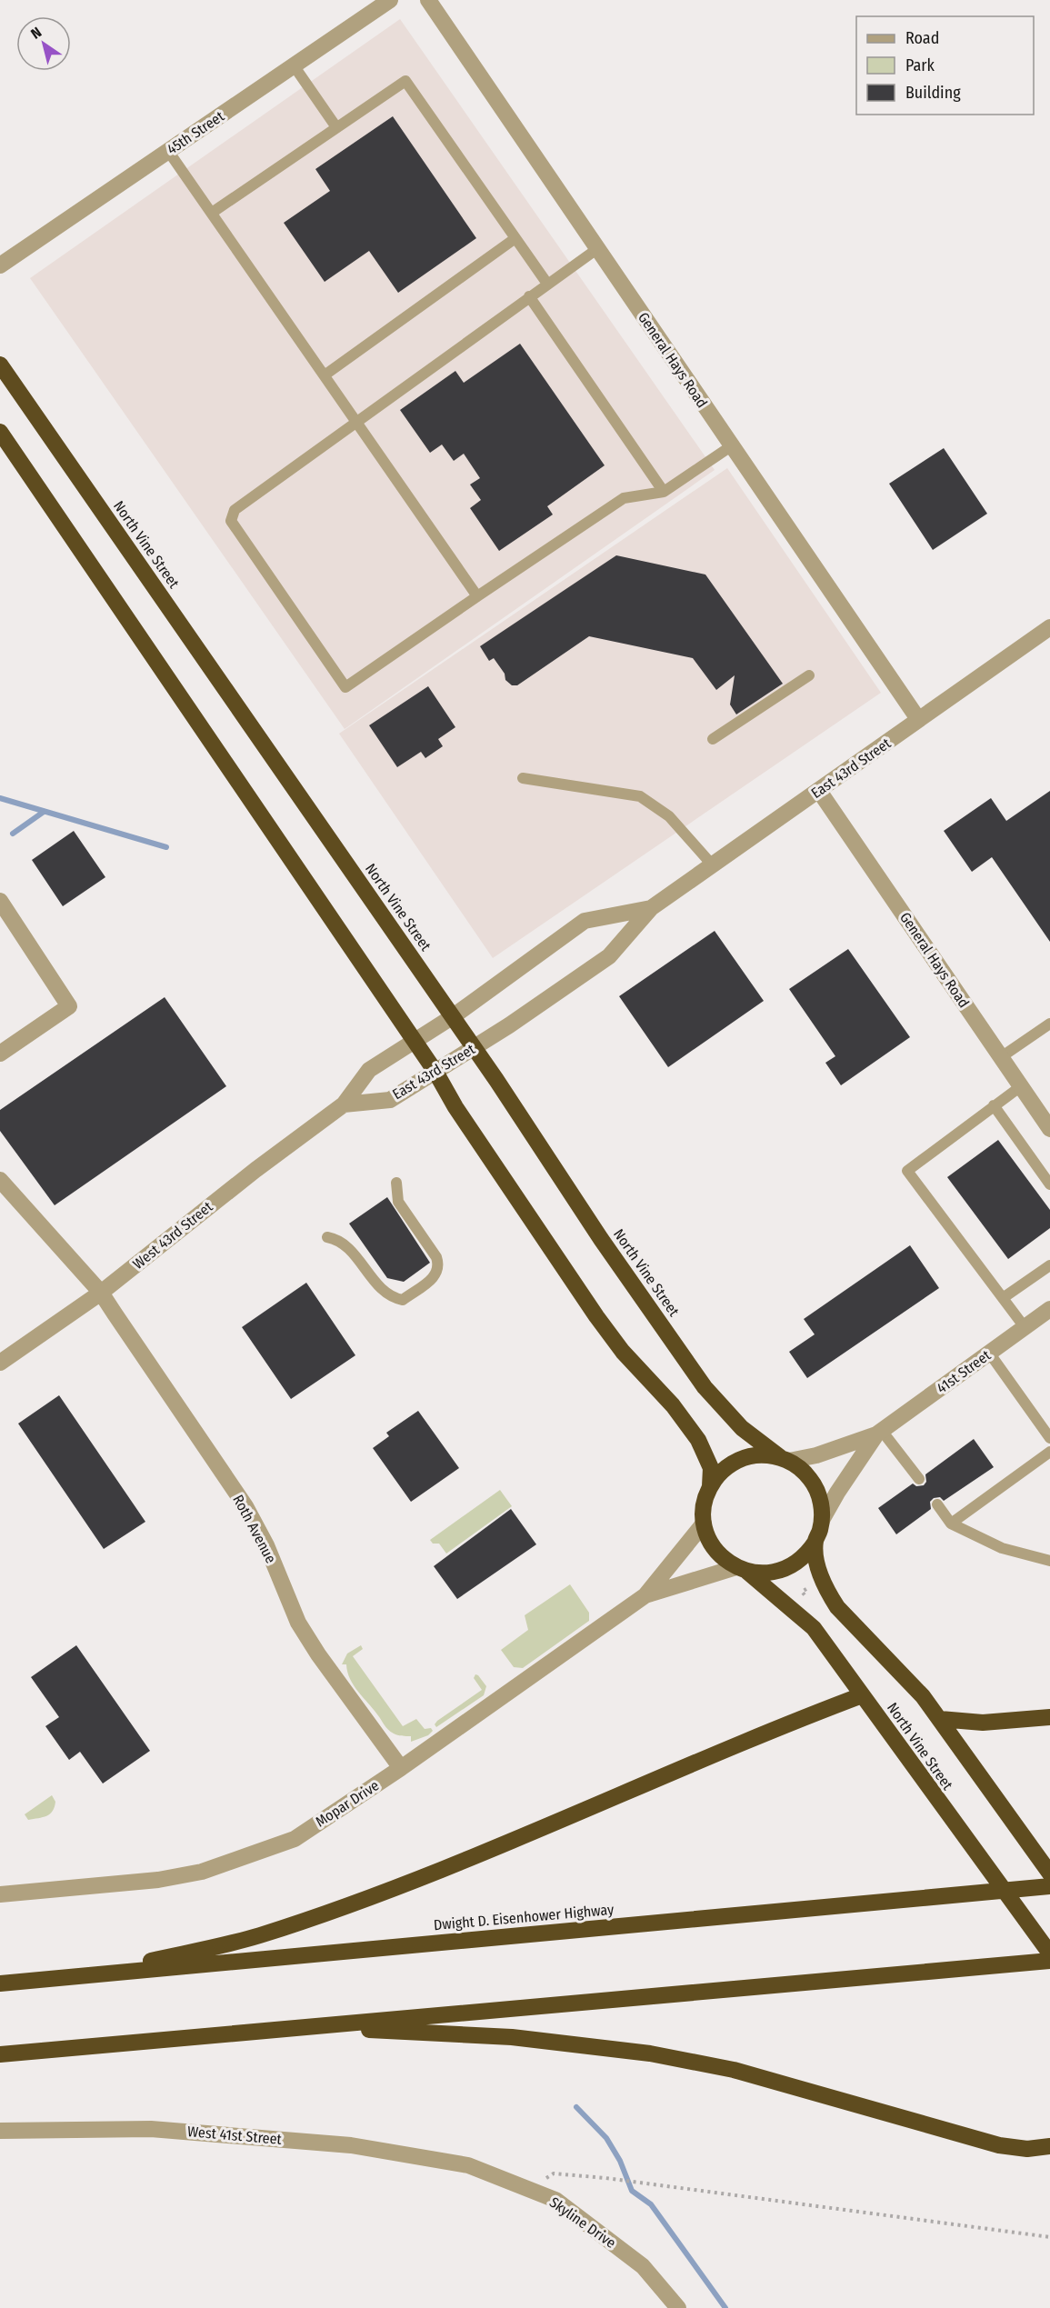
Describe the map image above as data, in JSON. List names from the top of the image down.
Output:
{
  "streets": {
    "highway": ["North Vine Street", "Dwight D. Eisenhower Highway"],
    "street": [
      "45th Street",
      "General Hays Road",
      "East 43rd Street",
      "West 43rd Street",
      "41st Street",
      "Roth Avenue",
      "Mopar Drive",
      "West 41st Street",
      "Skyline Drive"
    ]
  },
  "crossings": [
    ["General Hays Road", "East 43rd Street"],
    ["North Vine Street", "East 43rd Street"],
    ["North Vine Street", "41st Street"],
    ["North Vine Street", "Mopar Drive"],
    ["East 43rd Street", "West 43rd Street"],
    ["West 43rd Street", "Roth Avenue"],
    ["41st Street", "Mopar Drive"],
    ["Roth Avenue", "Mopar Drive"],
    ["West 41st Street", "Skyline Drive"]
  ],
  "legend": ["Road", "Park", "Building"],
  "north": "top left"
}
